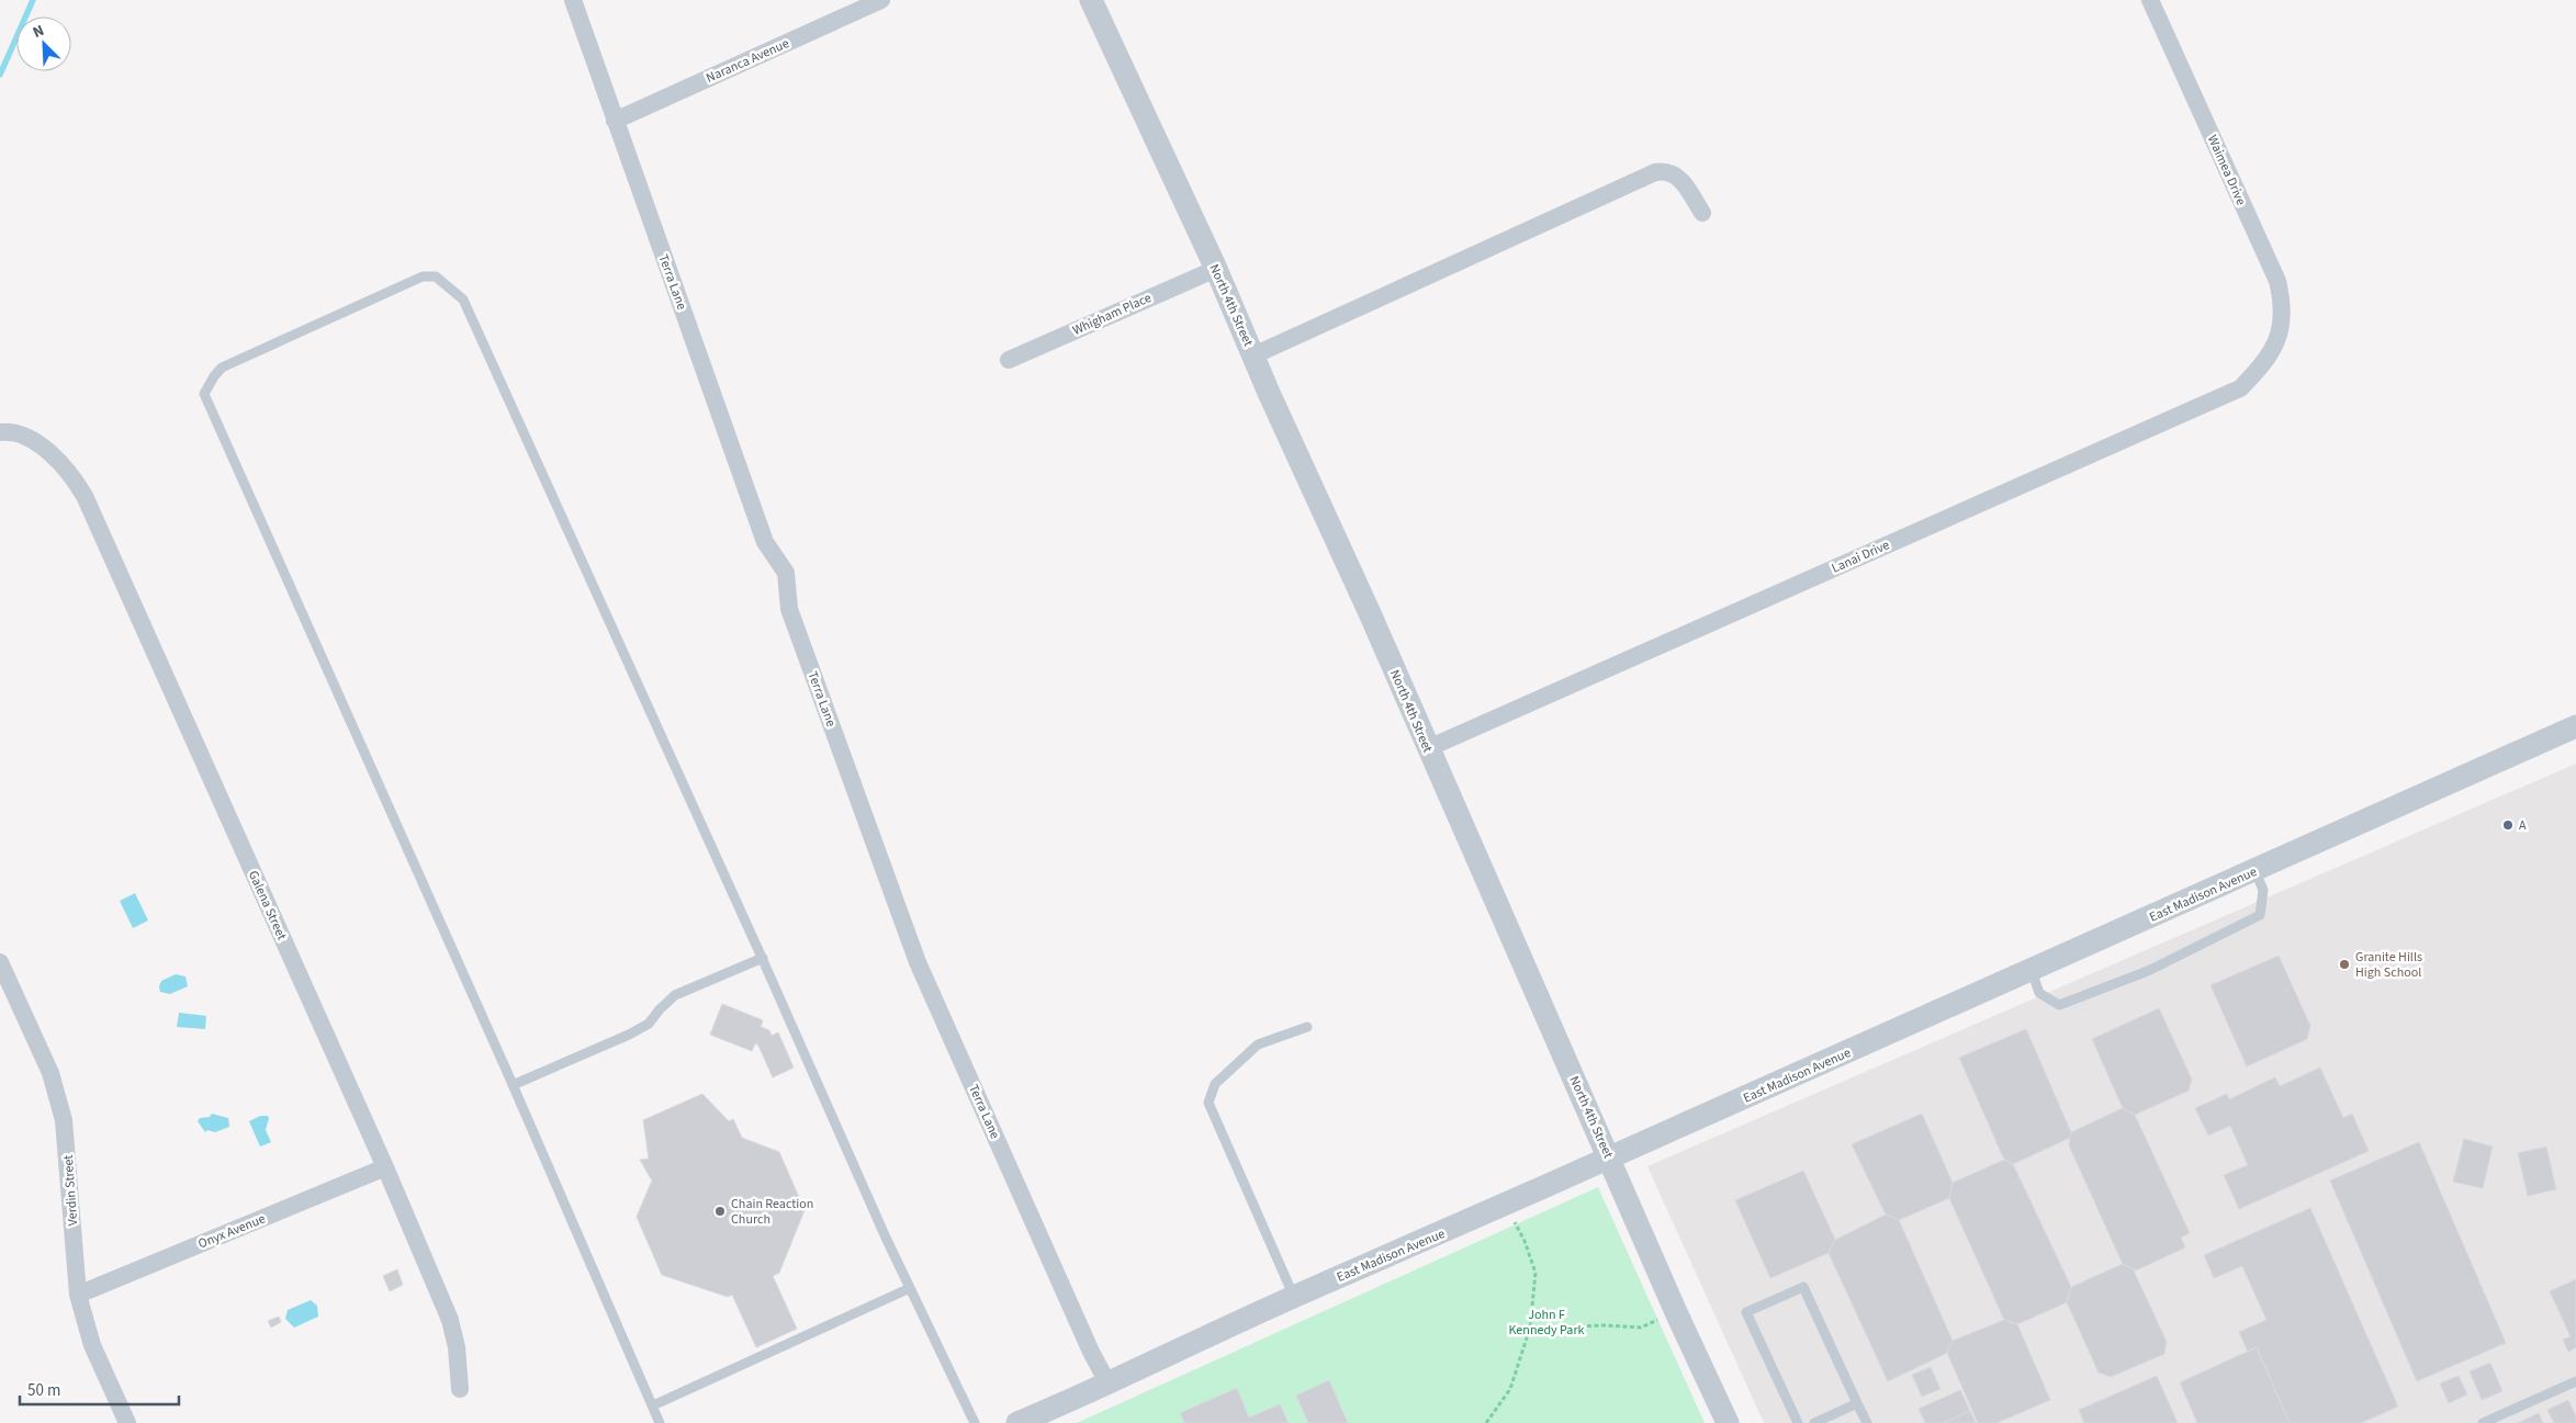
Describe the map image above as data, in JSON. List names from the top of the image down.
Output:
{
  "streets": {
    "street": [
      "Naranca Avenue",
      "Waimea Drive",
      "Terra Lane",
      "North 4th Street",
      "Whigham Place",
      "Lanai Drive",
      "East Madison Avenue",
      "Galena Street",
      "Verdin Street",
      "Onyx Avenue"
    ]
  },
  "crossings": [
    ["Naranca Avenue", "Terra Lane"],
    ["Waimea Drive", "Lanai Drive"],
    ["Terra Lane", "East Madison Avenue"],
    ["North 4th Street", "Whigham Place"],
    ["North 4th Street", "Lanai Drive"],
    ["North 4th Street", "East Madison Avenue"],
    ["Galena Street", "Onyx Avenue"],
    ["Verdin Street", "Onyx Avenue"]
  ],
  "parks": ["John F Kennedy Park"],
  "places": ["A", "Granite Hills High School", "Chain Reaction Church"],
  "scale_bar": "50 m",
  "north": "top left"
}
